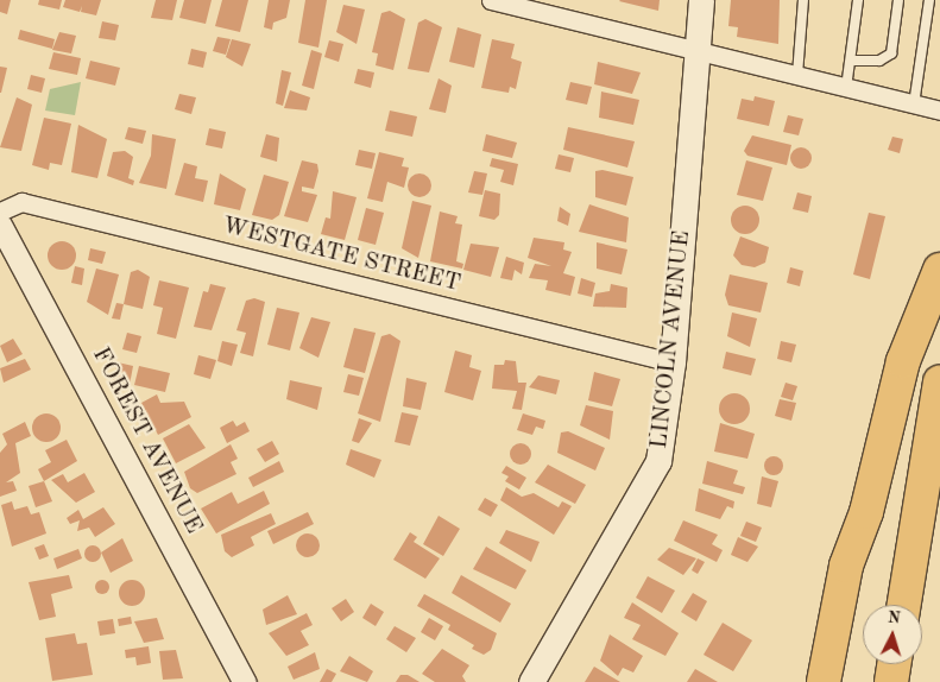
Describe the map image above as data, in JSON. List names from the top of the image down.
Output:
{
  "streets": {
    "main road": ["LINCOLN AVENUE"],
    "street": ["WESTGATE STREET", "FOREST AVENUE"]
  },
  "crossings": [
    ["WESTGATE STREET", "LINCOLN AVENUE"]
  ],
  "north": "top"
}
